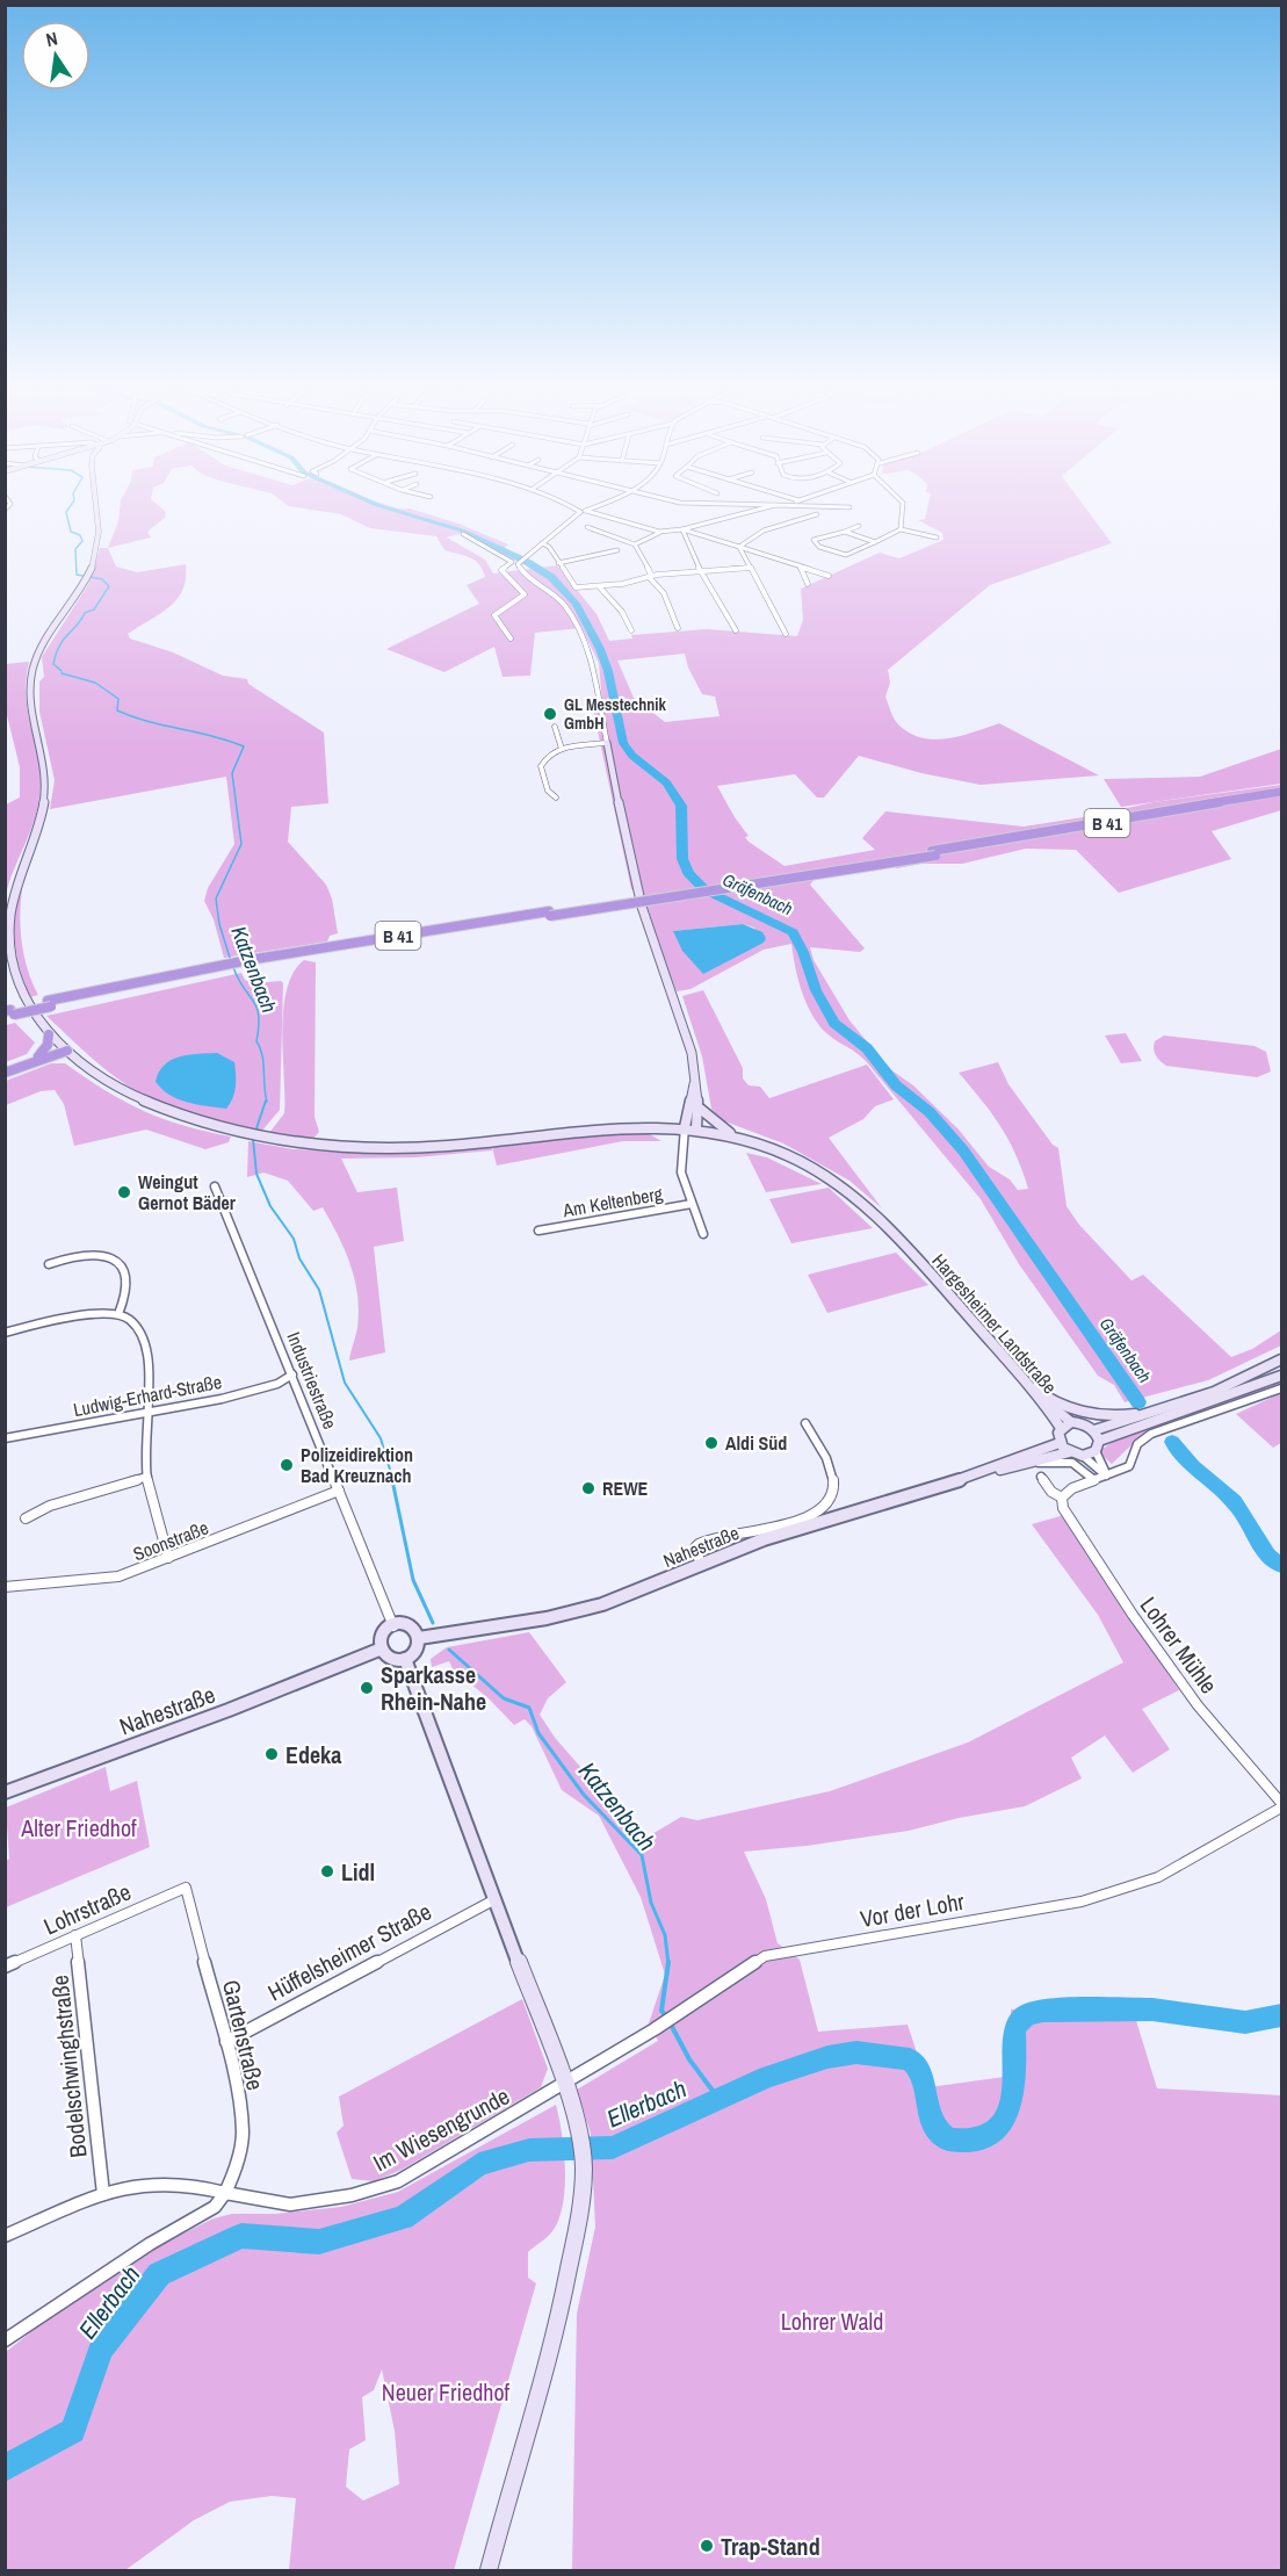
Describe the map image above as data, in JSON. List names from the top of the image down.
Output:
{
  "streets": {
    "highway": ["B 41"],
    "main road": ["Hargesheimer Landstraße", "Nahestraße"],
    "street": [
      "Am Keltenberg",
      "Industriestraße",
      "Ludwig-Erhard-Straße",
      "Soonstraße",
      "Lohrer Mühle",
      "Lohrstraße",
      "Vor der Lohr",
      "Hüffelsheimer Straße",
      "Gartenstraße",
      "Bodelschwinghstraße",
      "Im Wiesengrunde"
    ]
  },
  "crossings": [
    ["Hargesheimer Landstraße", "Nahestraße"],
    ["Industriestraße", "Ludwig-Erhard-Straße"],
    ["Industriestraße", "Soonstraße"],
    ["Industriestraße", "Nahestraße"],
    ["Lohrer Mühle", "Vor der Lohr"],
    ["Lohrstraße", "Gartenstraße"],
    ["Lohrstraße", "Bodelschwinghstraße"],
    ["Vor der Lohr", "Im Wiesengrunde"],
    ["Hüffelsheimer Straße", "Gartenstraße"],
    ["Gartenstraße", "Im Wiesengrunde"],
    ["Bodelschwinghstraße", "Im Wiesengrunde"]
  ],
  "water": ["Gräfenbach", "Katzenbach", "Ellerbach"],
  "parks": ["Alter Friedhof", "Lohrer Wald", "Neuer Friedhof"],
  "places": [
    "GL Messtechnik GmbH",
    "Weingut Gernot Bäder",
    "Aldi Süd",
    "Polizeidirektion Bad Kreuznach",
    "REWE",
    "Sparkasse Rhein-Nahe",
    "Edeka",
    "Lidl",
    "Trap-Stand"
  ],
  "north": "top"
}
